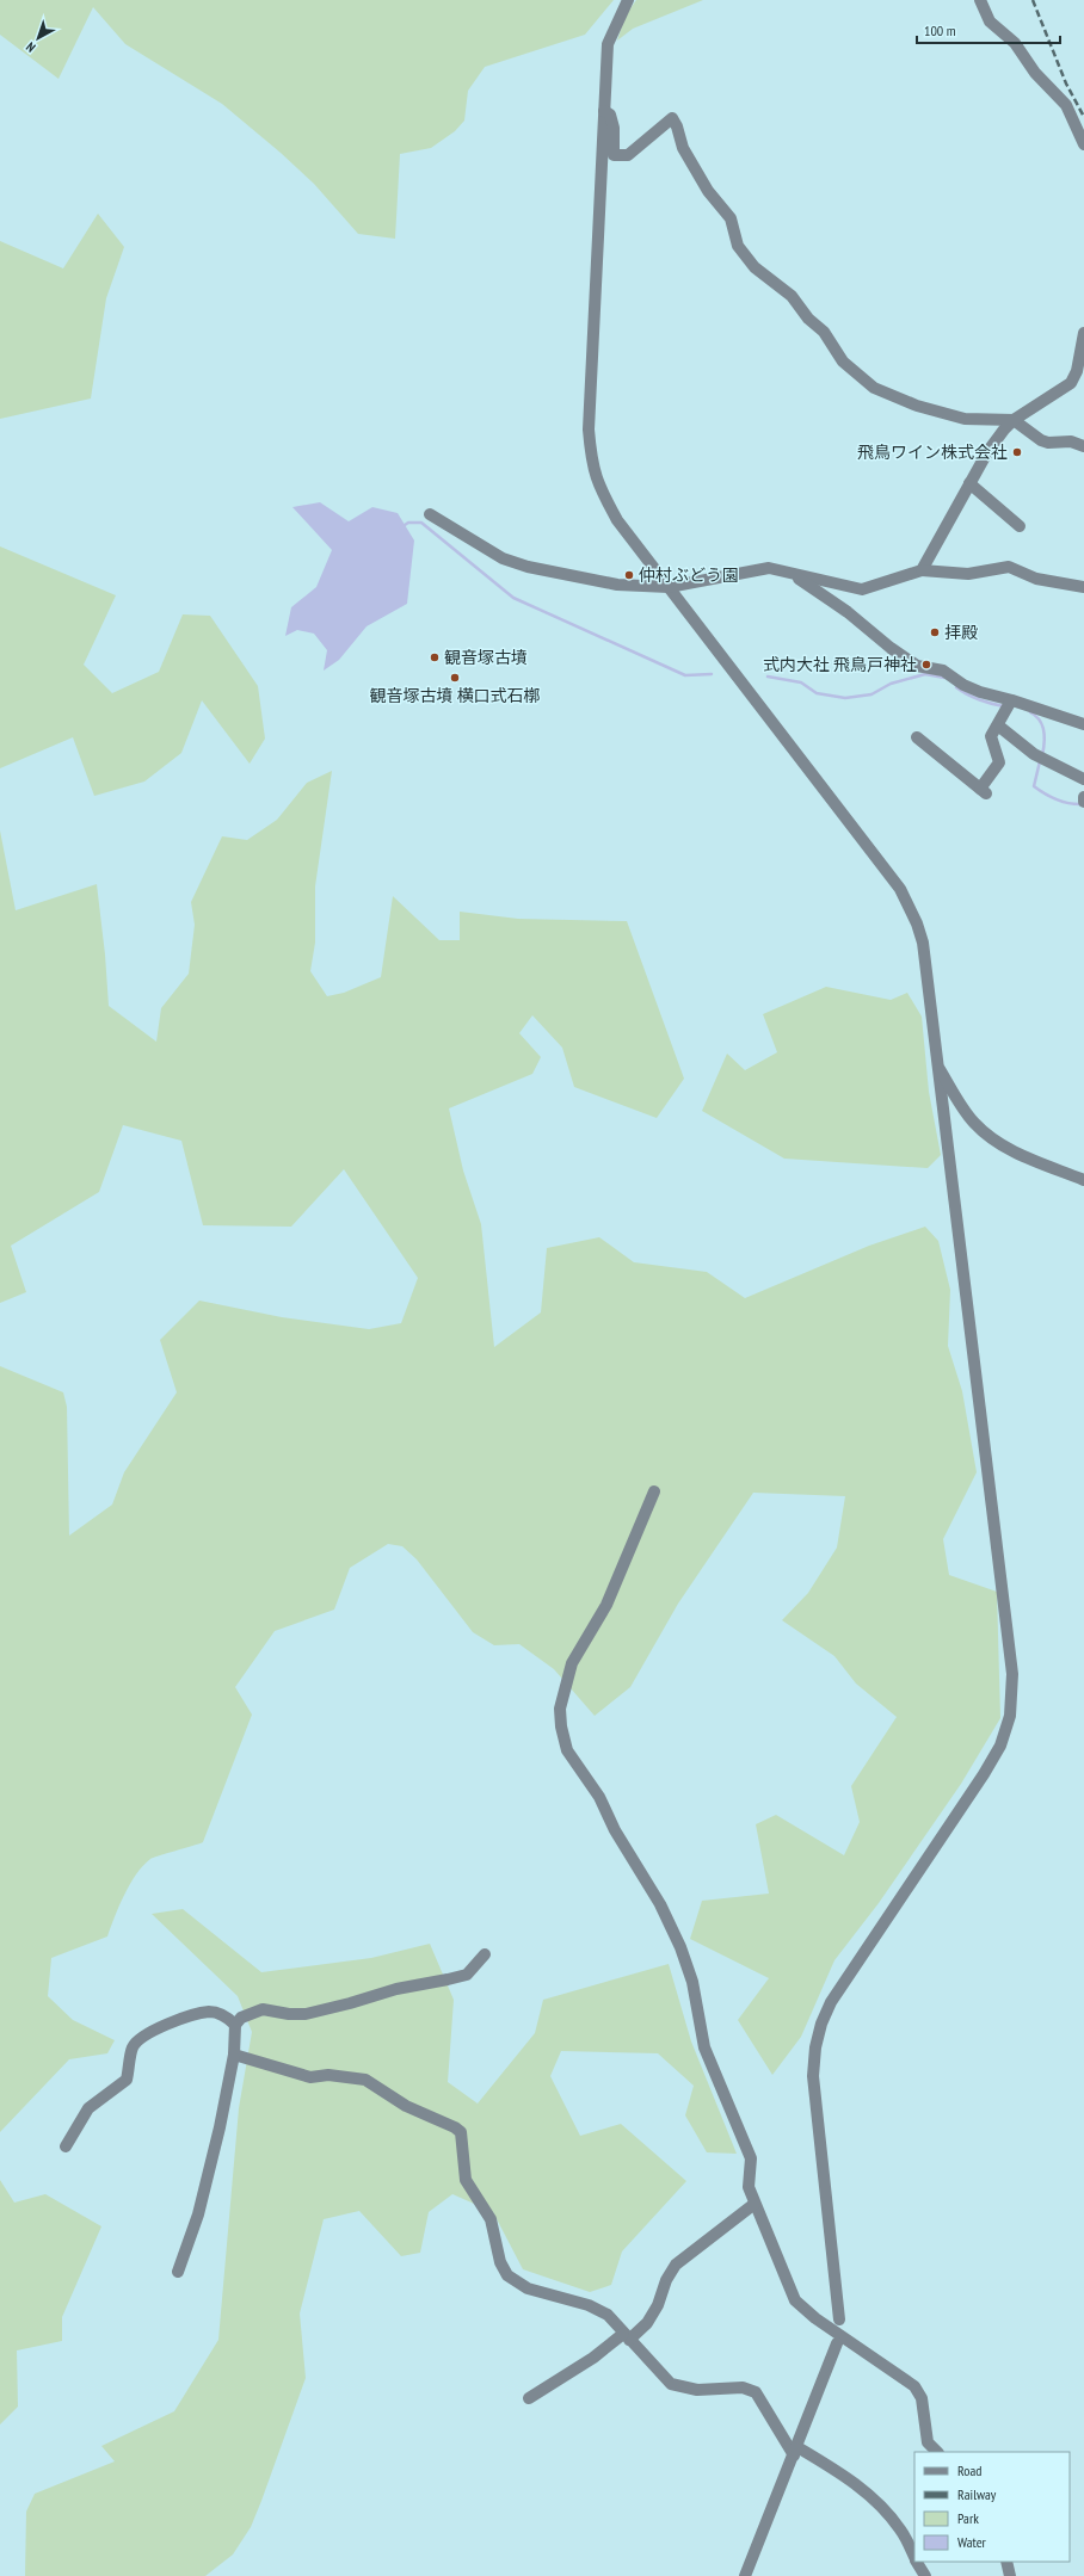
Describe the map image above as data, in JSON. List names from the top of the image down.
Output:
{
  "places": [
    "飛鳥ワイン株式会社",
    "仲村ぶどう園",
    "拝殿",
    "観音塚古墳",
    "式内大社 飛鳥戸神社",
    "観音塚古墳 横口式石槨"
  ],
  "legend": [
    "Road",
    "Railway",
    "Park",
    "Water"
  ],
  "scale_bar": "100 m",
  "north": "bottom left"
}
